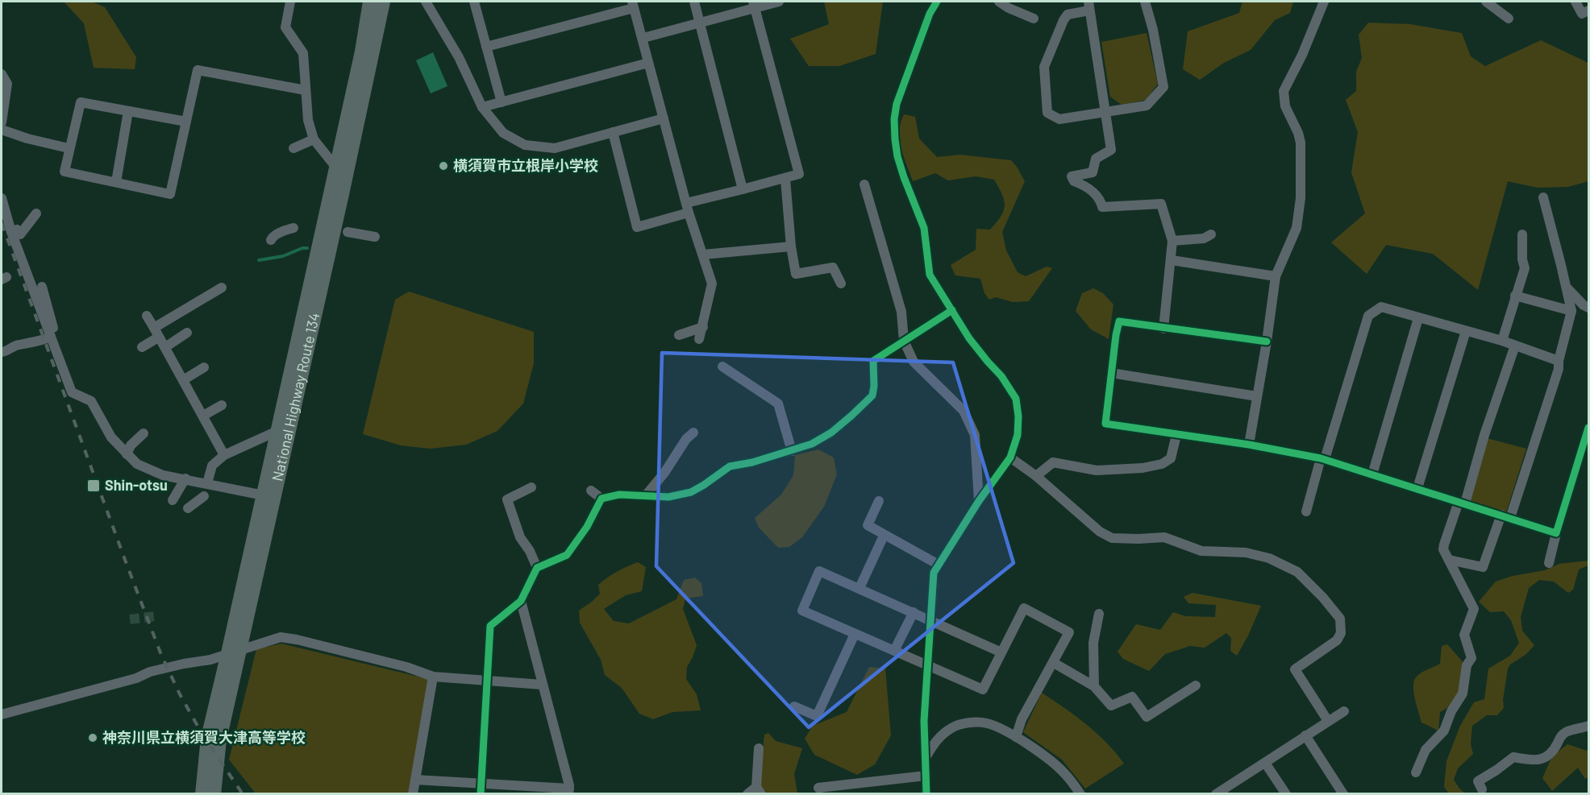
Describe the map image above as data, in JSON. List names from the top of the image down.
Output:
{
  "streets": {
    "highway": ["National Highway Route 134"]
  },
  "places": {
    "other": ["横須賀市立根岸小学校", "神奈川県立横須賀大津高等学校"],
    "transit": ["Shin-otsu"]
  }
}
